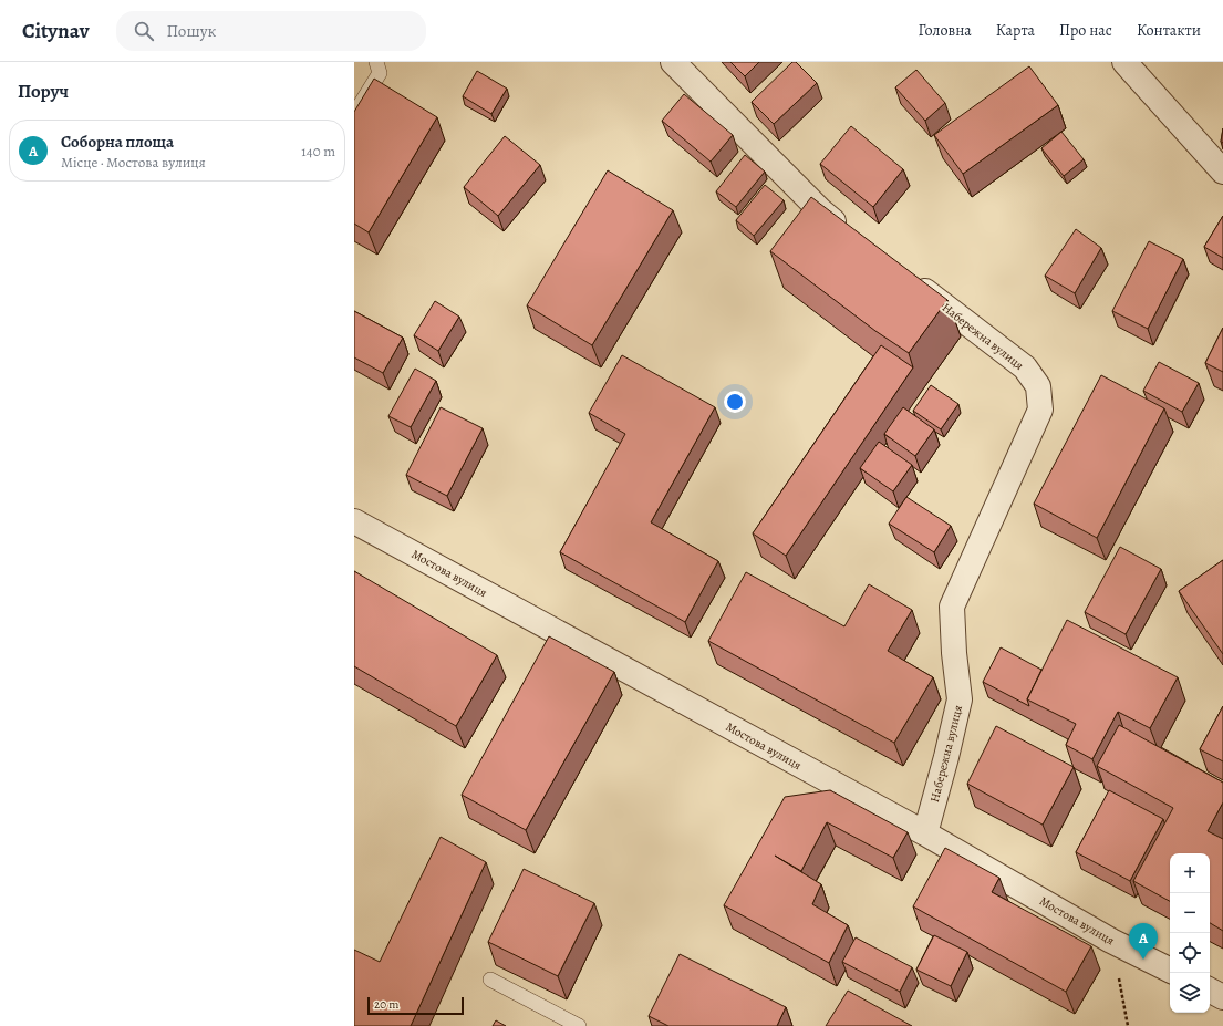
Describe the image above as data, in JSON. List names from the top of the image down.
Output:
{
  "streets": {
    "street": ["Набережна вулиця", "Мостова вулиця"]
  },
  "crossings": [
    ["Набережна вулиця", "Мостова вулиця"]
  ],
  "scale_bar": "20 m",
  "page": {
    "header": "Citynav",
    "search": "Пошук",
    "nav": [
      "Головна",
      "Карта",
      "Про нас",
      "Контакти"
    ],
    "heading": "Поруч",
    "list": [
      {
        "mark": "A",
        "name": "Соборна площа",
        "note": "Місце · Мостова вулиця",
        "value": "140 m"
      }
    ],
    "map_buttons": ["+", "−"],
    "pins": "A",
    "scale": "20 m"
  }
}
